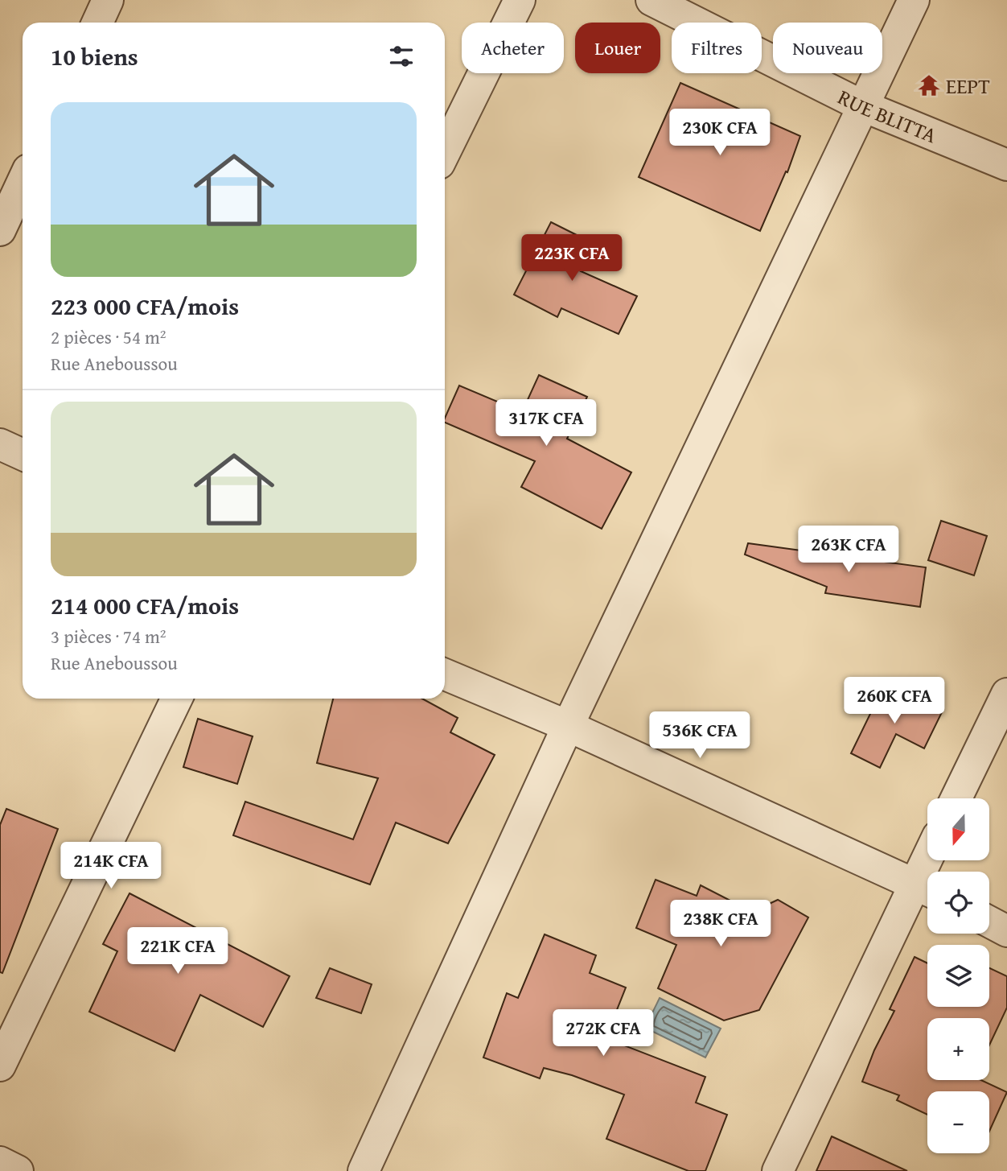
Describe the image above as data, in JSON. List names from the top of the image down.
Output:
{
  "streets": {
    "street": ["RUE BLITTA"]
  },
  "places": {
    "temple": ["EEPT"]
  },
  "north": "bottom",
  "page": {
    "chip": [
      "Acheter",
      "Louer",
      "Filtres",
      "Nouveau"
    ],
    "heading": "10 biens",
    "list": [
      {
        "name": "223 000 CFA/mois",
        "note": "2 pièces · 54 m² · Rue Aneboussou"
      },
      {
        "name": "214 000 CFA/mois",
        "note": "3 pièces · 74 m² · Rue Aneboussou"
      }
    ],
    "price": [
      "230K CFA",
      "223K CFA",
      "317K CFA",
      "263K CFA",
      "260K CFA",
      "536K CFA",
      "214K CFA",
      "238K CFA",
      "221K CFA",
      "272K CFA"
    ],
    "map_buttons": ["+", "−"]
  }
}
